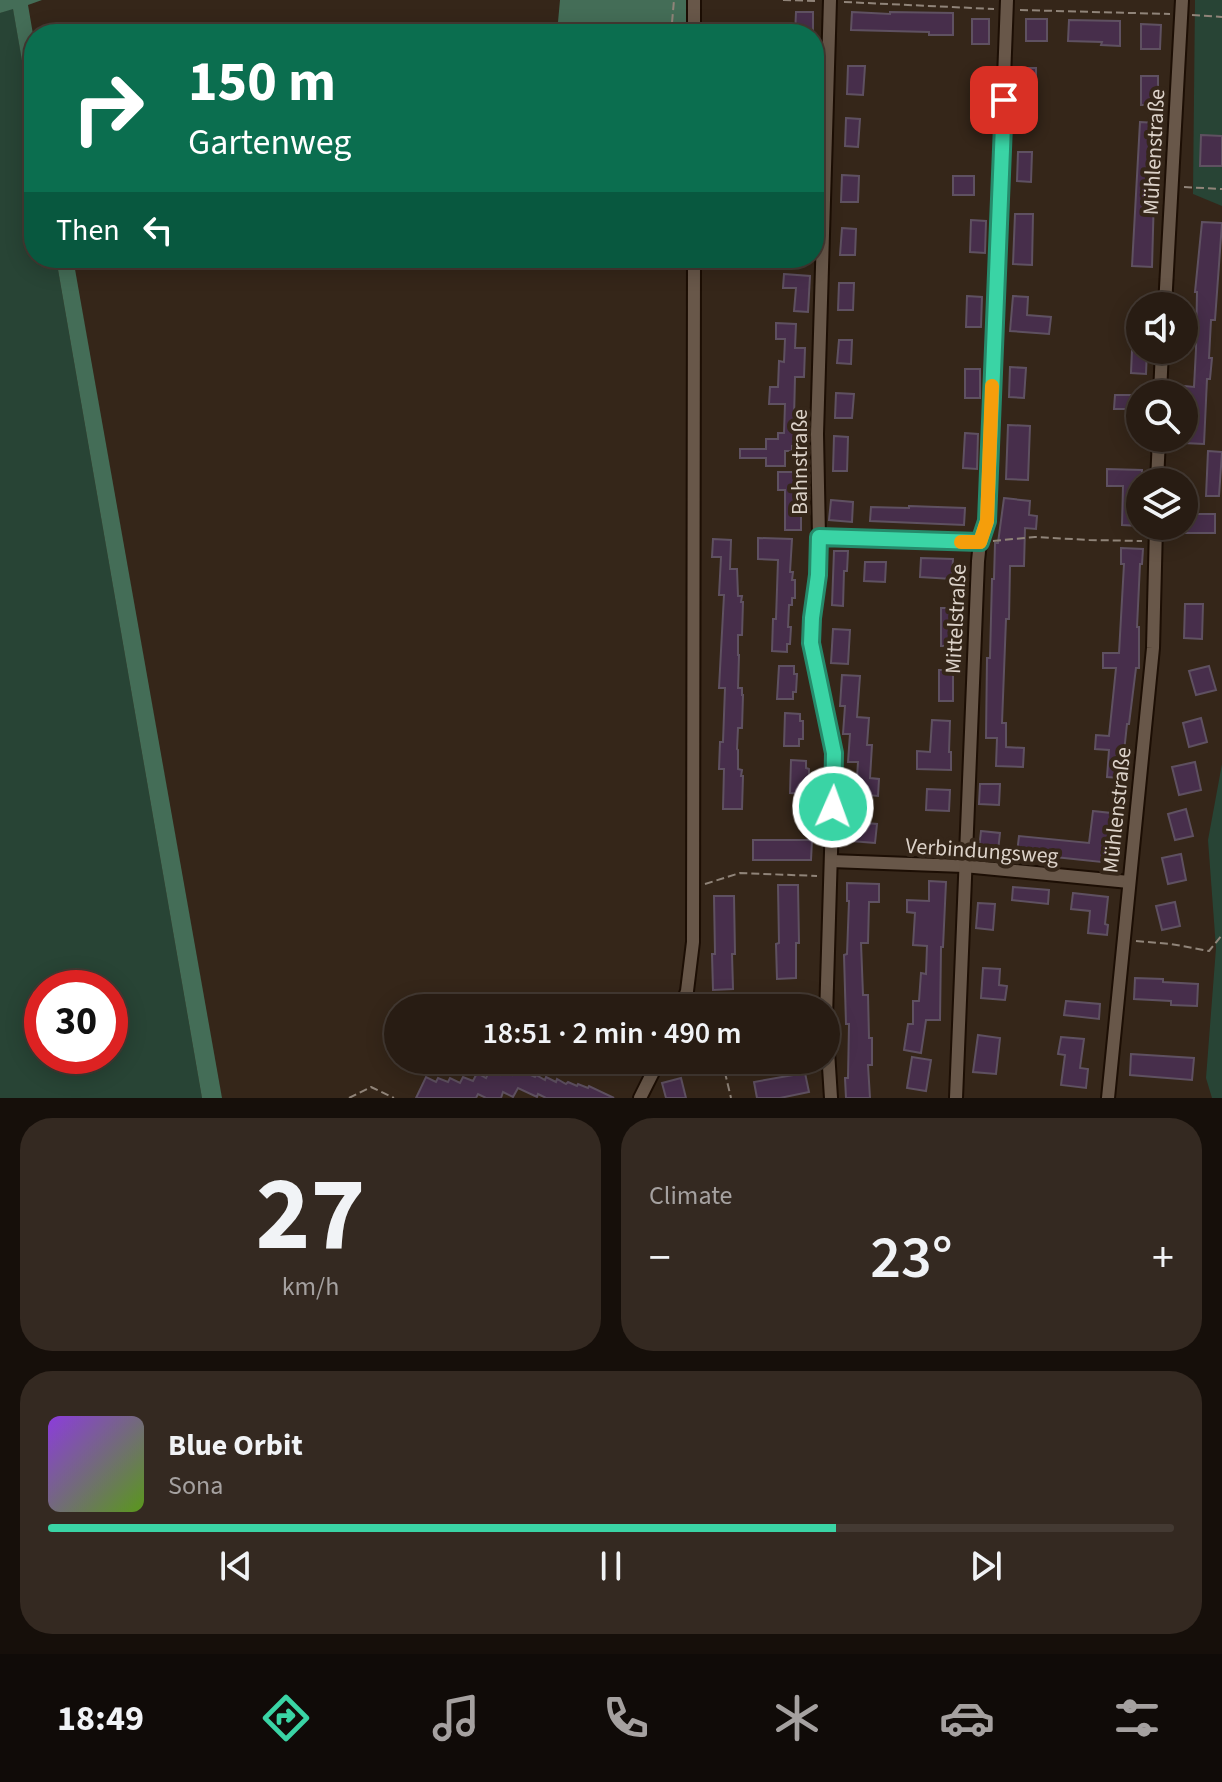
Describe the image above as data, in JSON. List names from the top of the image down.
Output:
{
  "streets": {
    "street": [
      "Mühlenstraße",
      "Bahnstraße",
      "Mittelstraße",
      "Verbindungsweg"
    ]
  },
  "crossings": [
    ["Mühlenstraße", "Verbindungsweg"],
    ["Bahnstraße", "Verbindungsweg"],
    ["Mittelstraße", "Verbindungsweg"]
  ],
  "page": {
    "turn": ["150 m", "Gartenweg"],
    "then": "Then",
    "limit": "30",
    "trip": "18:51 · 2 min · 490 m",
    "tile": [
      ["27", "km/h"],
      "Climate"
    ],
    "heat": ["−", "23°", "+"],
    "song": ["Blue Orbit", "Sona"],
    "tabs": "18:49"
  }
}
